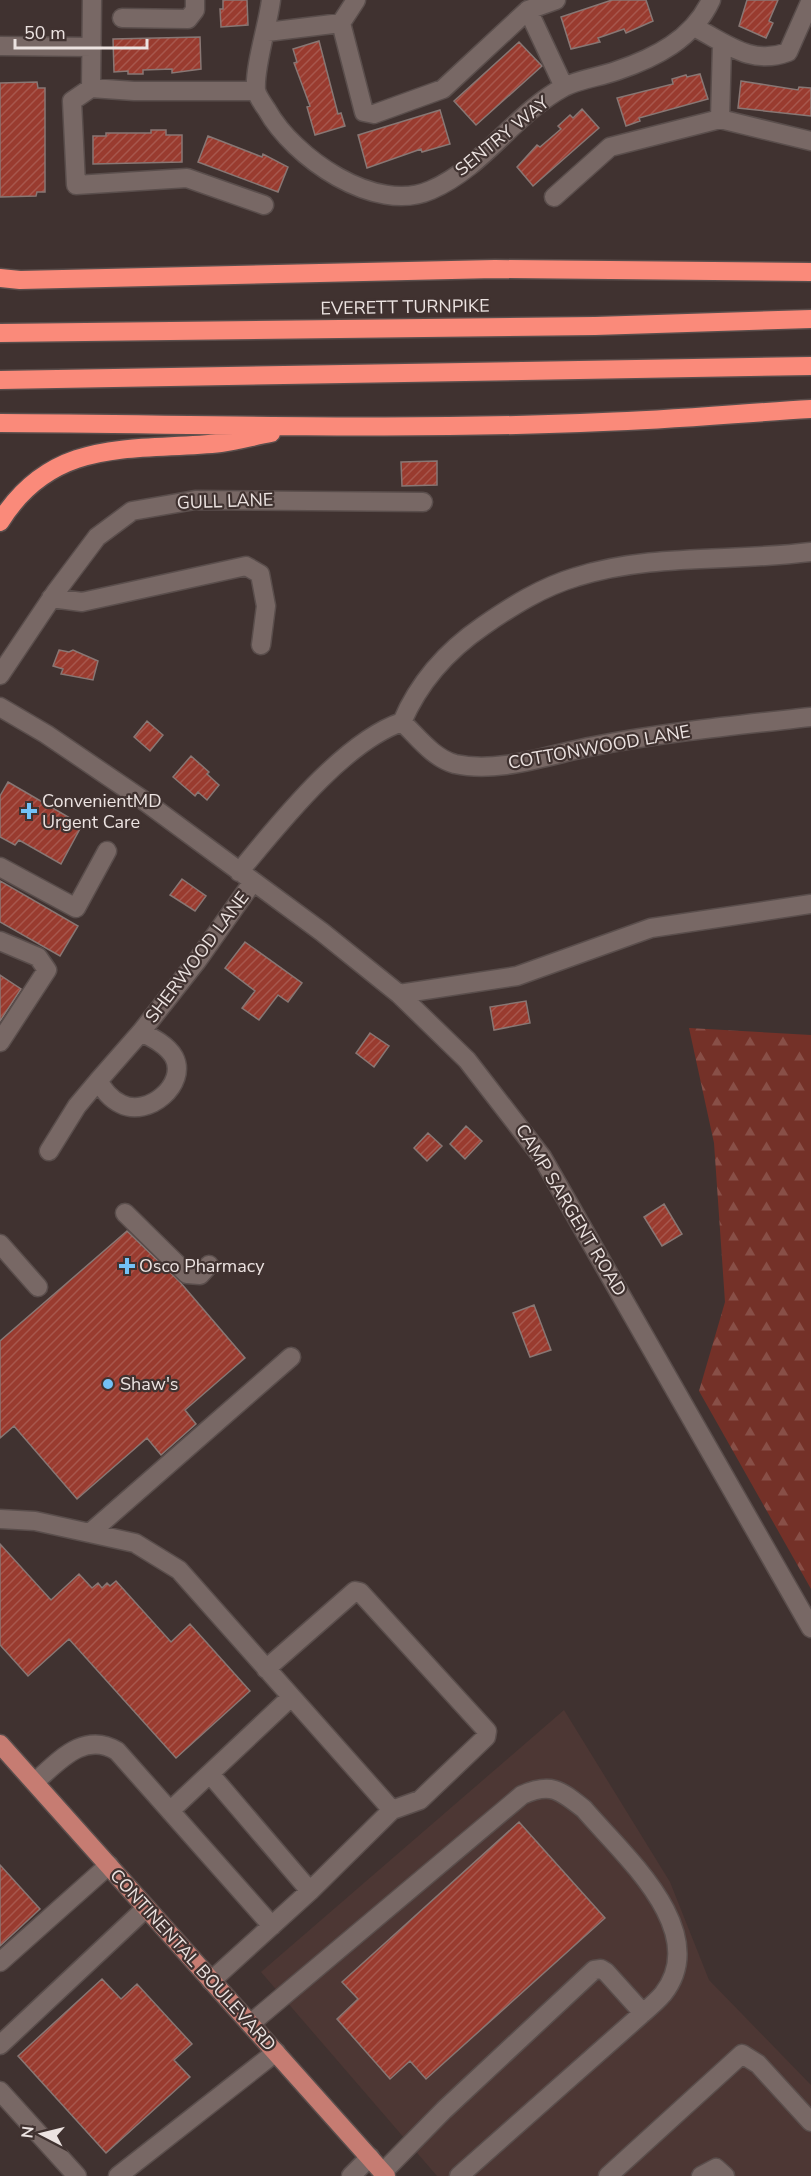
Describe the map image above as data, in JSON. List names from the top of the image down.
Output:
{
  "streets": {
    "highway": ["EVERETT TURNPIKE"],
    "main road": ["CONTINENTAL BOULEVARD"],
    "street": [
      "SENTRY WAY",
      "GULL LANE",
      "COTTONWOOD LANE",
      "SHERWOOD LANE",
      "CAMP SARGENT ROAD"
    ]
  },
  "crossings": [
    ["COTTONWOOD LANE", "SHERWOOD LANE"],
    ["SHERWOOD LANE", "CAMP SARGENT ROAD"]
  ],
  "places": {
    "health": ["ConvenientMD Urgent Care", "Osco Pharmacy"],
    "other": ["Shaw's"]
  },
  "scale_bar": "50 m",
  "north": "left"
}
